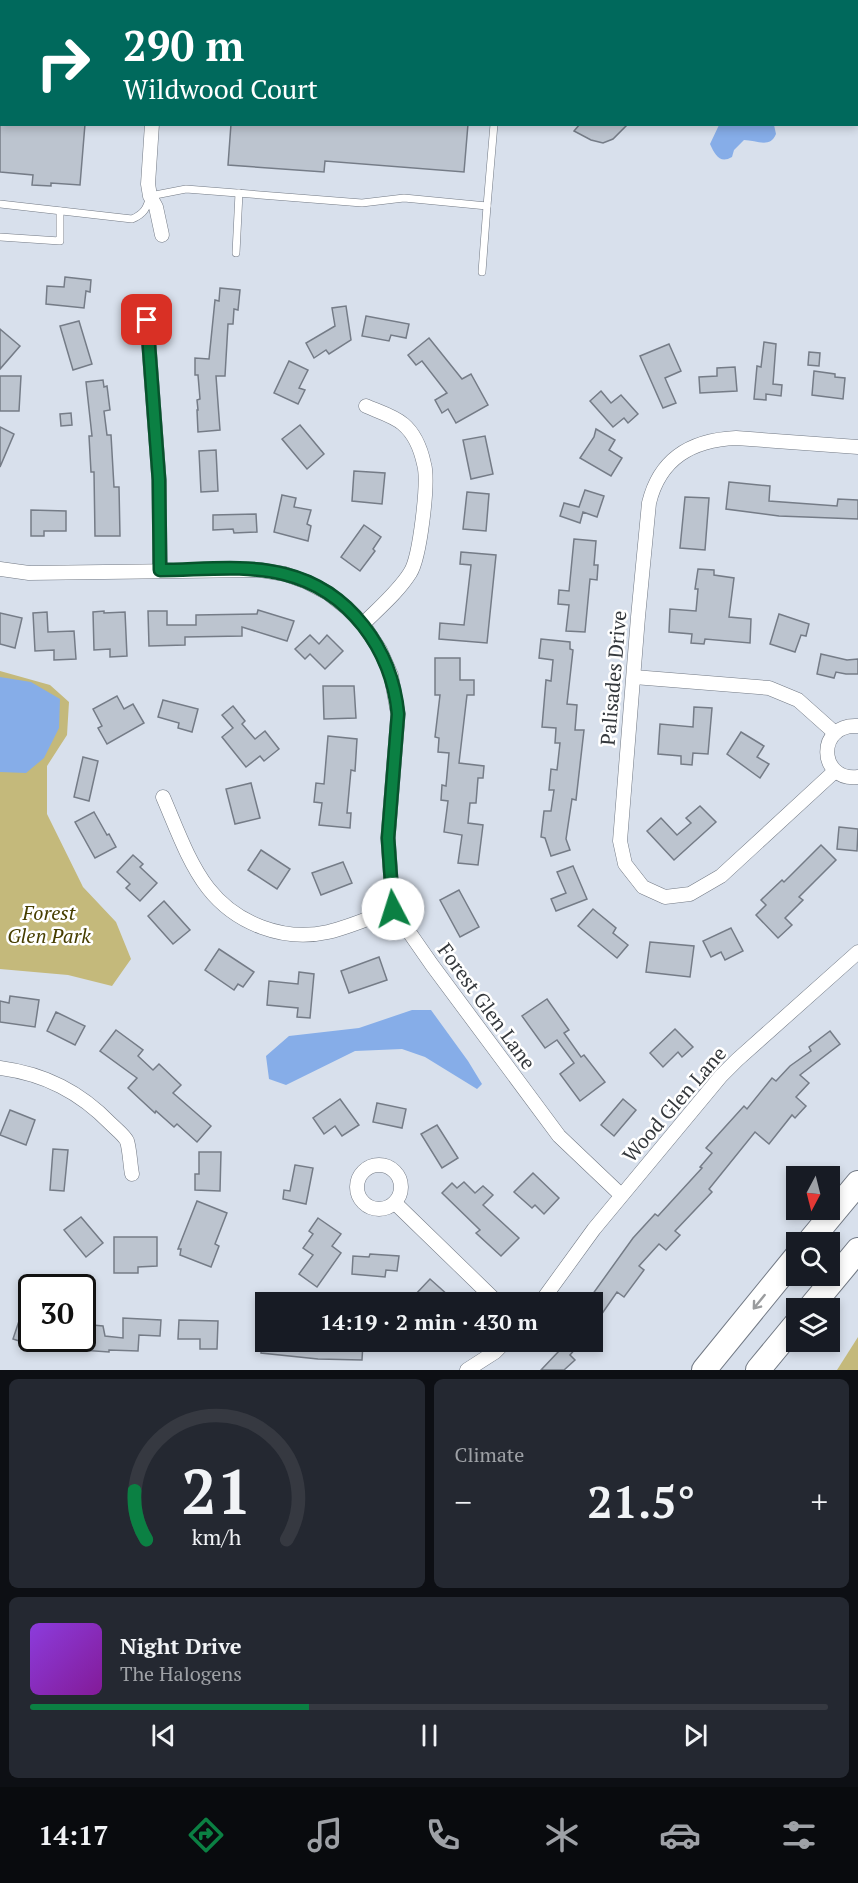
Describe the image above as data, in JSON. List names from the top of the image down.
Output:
{
  "streets": {
    "street": ["Palisades Drive", "Forest Glen Lane", "Wood Glen Lane"]
  },
  "crossings": [
    ["Forest Glen Lane", "Wood Glen Lane"]
  ],
  "parks": ["Forest Glen Park"],
  "north": "bottom",
  "page": {
    "turn": ["290 m", "Wildwood Court"],
    "limit": "30",
    "trip": "14:19 · 2 min · 430 m",
    "tile": "Climate",
    "heat": ["−", "21.5°", "+"],
    "song": ["Night Drive", "The Halogens"],
    "tabs": "14:17",
    "gauge": ["21", "km/h"]
  }
}
